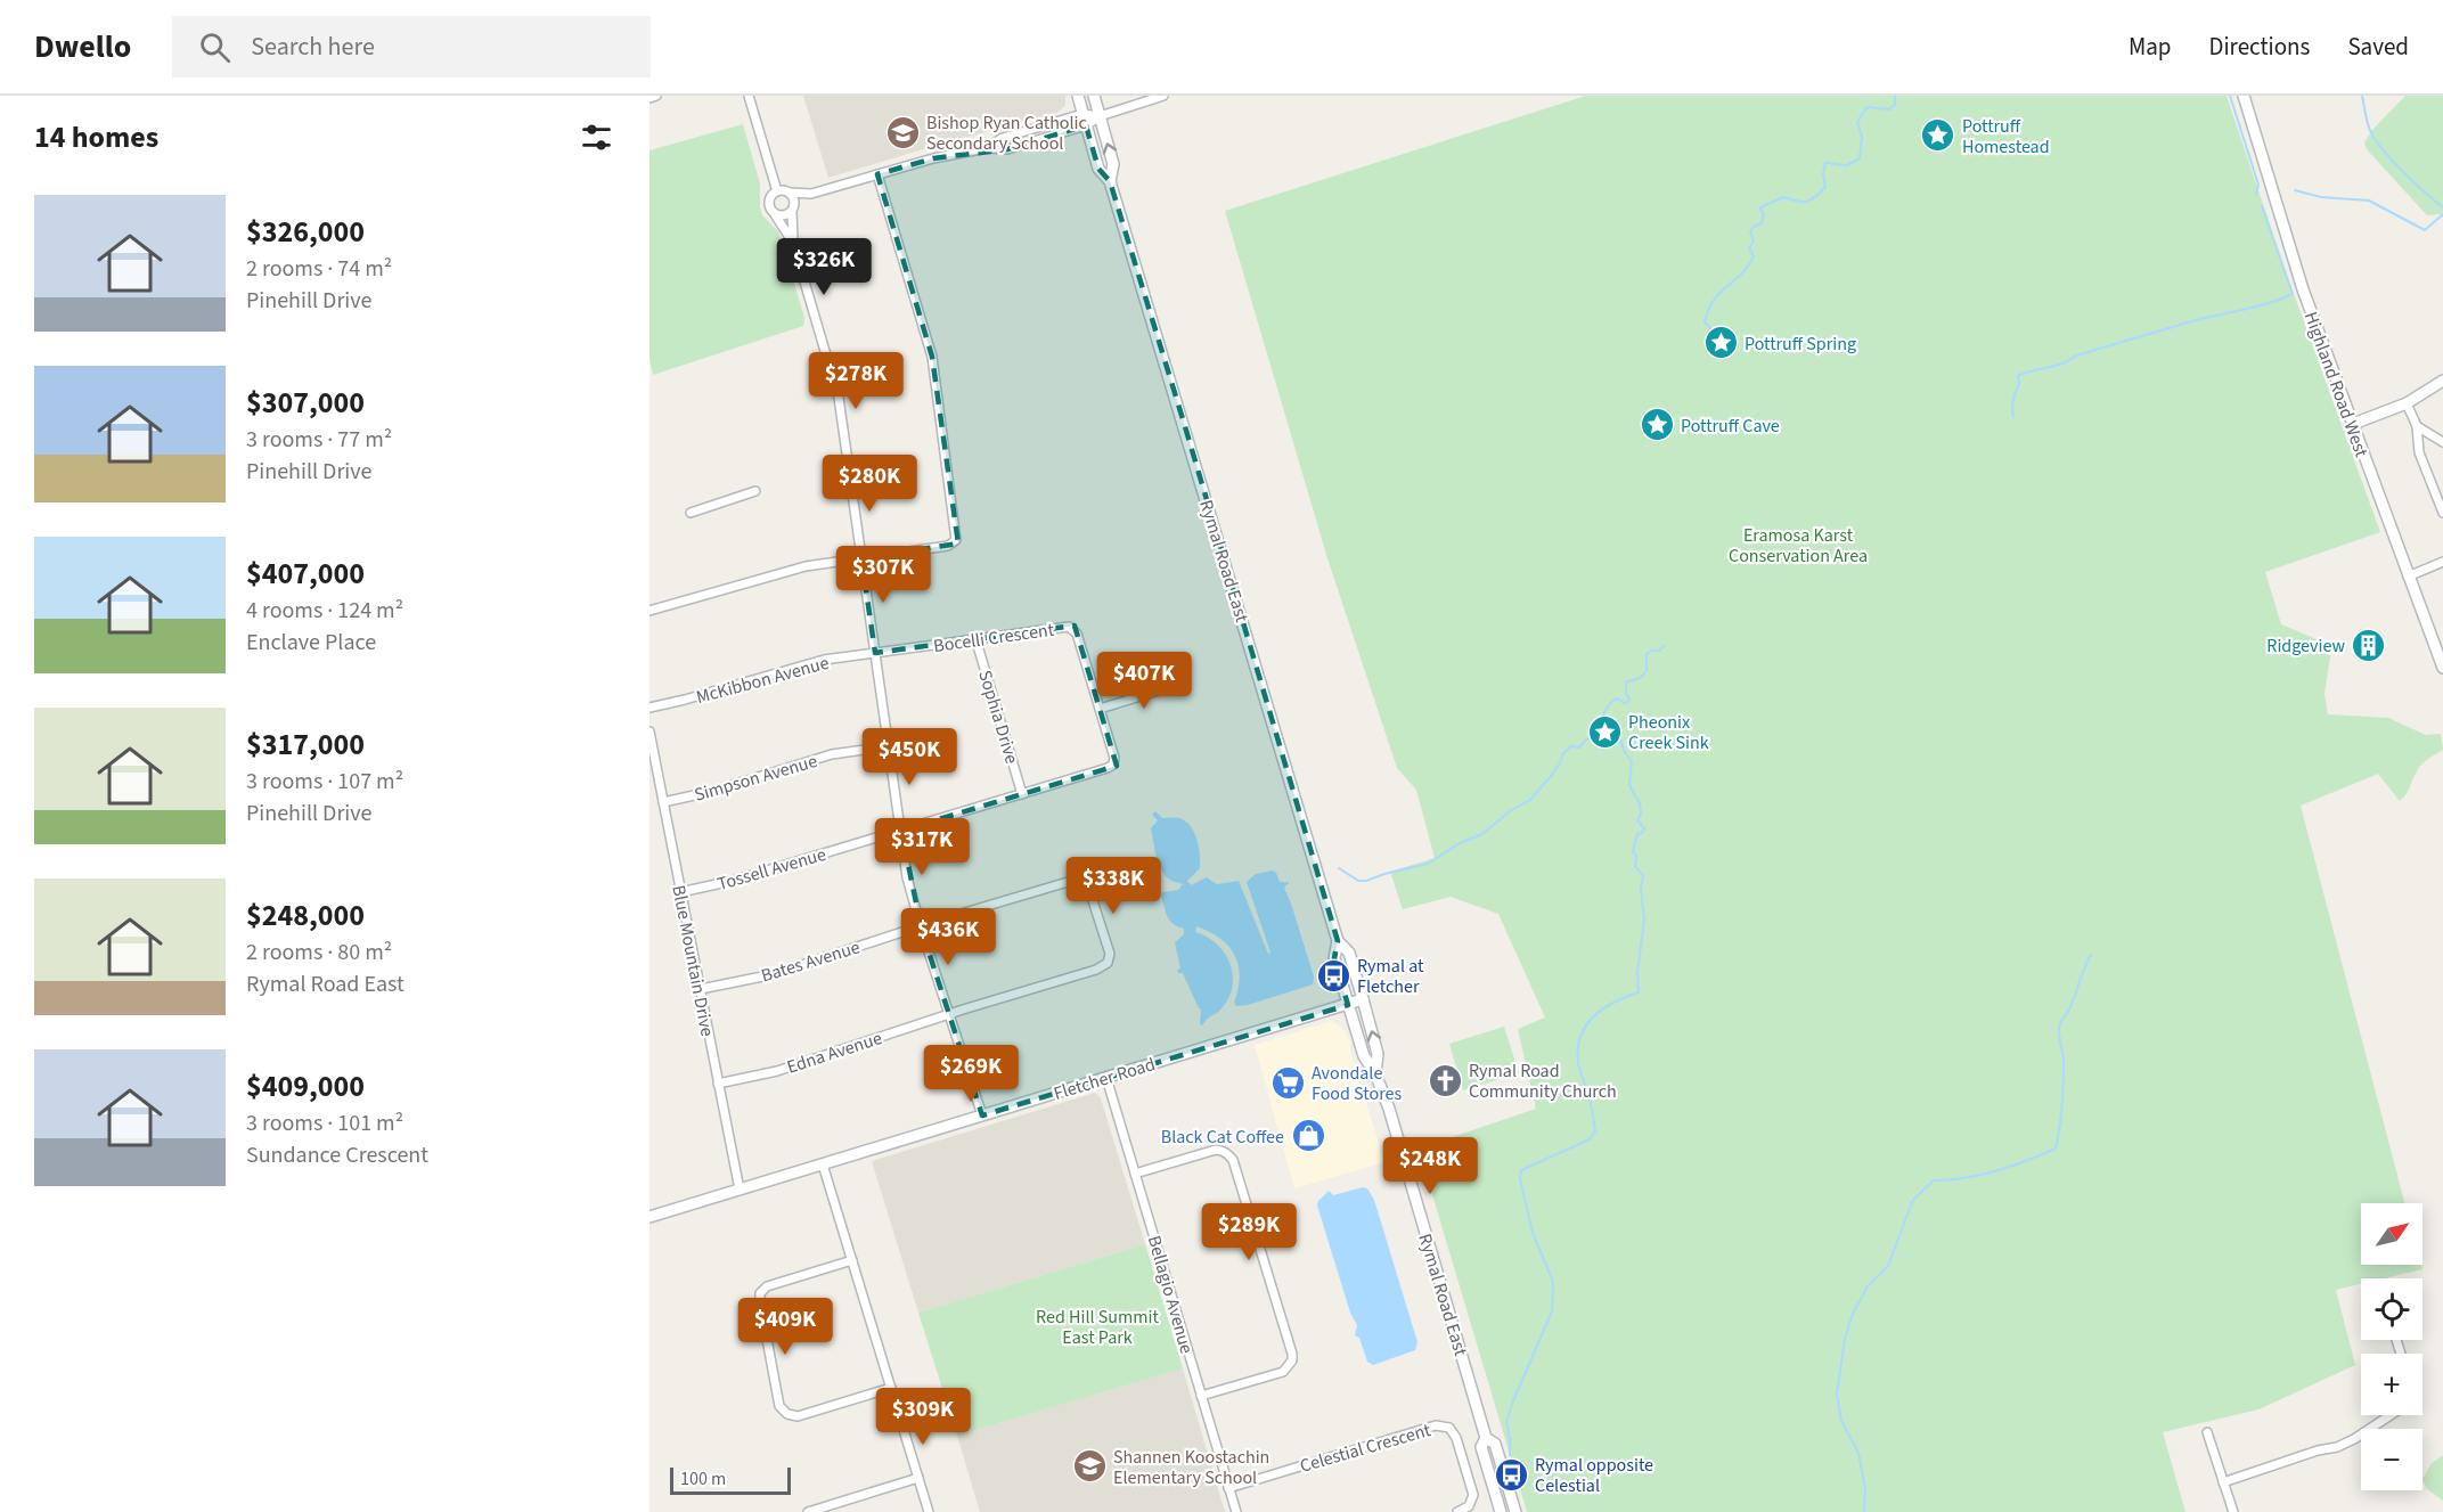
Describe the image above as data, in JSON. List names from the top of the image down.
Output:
{
  "streets": {
    "main road": ["Highland Road West", "Rymal Road East", "Fletcher Road"],
    "street": [
      "Bocelli Crescent",
      "McKibbon Avenue",
      "Sophia Drive",
      "Simpson Avenue",
      "Tossell Avenue",
      "Blue Mountain Drive",
      "Bates Avenue",
      "Edna Avenue",
      "Bellagio Avenue",
      "Celestial Crescent"
    ]
  },
  "crossings": [
    ["Rymal Road East", "Fletcher Road"],
    ["Bocelli Crescent", "McKibbon Avenue"],
    ["Bocelli Crescent", "Sophia Drive"],
    ["Bocelli Crescent", "Tossell Avenue"],
    ["Simpson Avenue", "Blue Mountain Drive"],
    ["Tossell Avenue", "Blue Mountain Drive"],
    ["Blue Mountain Drive", "Bates Avenue"],
    ["Blue Mountain Drive", "Edna Avenue"],
    ["Blue Mountain Drive", "Fletcher Road"],
    ["Bates Avenue", "Edna Avenue"],
    ["Fletcher Road", "Bellagio Avenue"],
    ["Bellagio Avenue", "Celestial Crescent"]
  ],
  "parks": ["Eramosa Karst Conservation Area", "Red Hill Summit East Park"],
  "places": {
    "school or university": ["Bishop Ryan Catholic Secondary School", "Shannen Koostachin Elementary School"],
    "place": [
      "Pottruff Homestead",
      "Pottruff Spring",
      "Pottruff Cave",
      "Pheonix Creek Sink"
    ],
    "building": ["Ridgeview"],
    "bus stop": ["Rymal at Fletcher", "Rymal opposite Celestial"],
    "church": ["Rymal Road Community Church"],
    "supermarket": ["Avondale Food Stores"],
    "shop": ["Black Cat Coffee"]
  },
  "scale_bar": "100 m",
  "north": "top right",
  "page": {
    "header": "Dwello",
    "search": "Search here",
    "nav": ["Map", "Directions", "Saved"],
    "heading": "14 homes",
    "list": [
      {
        "name": "$326,000",
        "note": "2 rooms · 74 m² · Pinehill Drive"
      },
      {
        "name": "$307,000",
        "note": "3 rooms · 77 m² · Pinehill Drive"
      },
      {
        "name": "$407,000",
        "note": "4 rooms · 124 m² · Enclave Place"
      },
      {
        "name": "$317,000",
        "note": "3 rooms · 107 m² · Pinehill Drive"
      },
      {
        "name": "$248,000",
        "note": "2 rooms · 80 m² · Rymal Road East"
      },
      {
        "name": "$409,000",
        "note": "3 rooms · 101 m² · Sundance Crescent"
      }
    ],
    "price": [
      "$326K",
      "$278K",
      "$280K",
      "$307K",
      "$407K",
      "$450K",
      "$317K",
      "$338K",
      "$436K",
      "$269K",
      "$248K",
      "$289K",
      "$409K",
      "$309K"
    ],
    "map_buttons": ["+", "−"],
    "scale": "100 m"
  }
}
